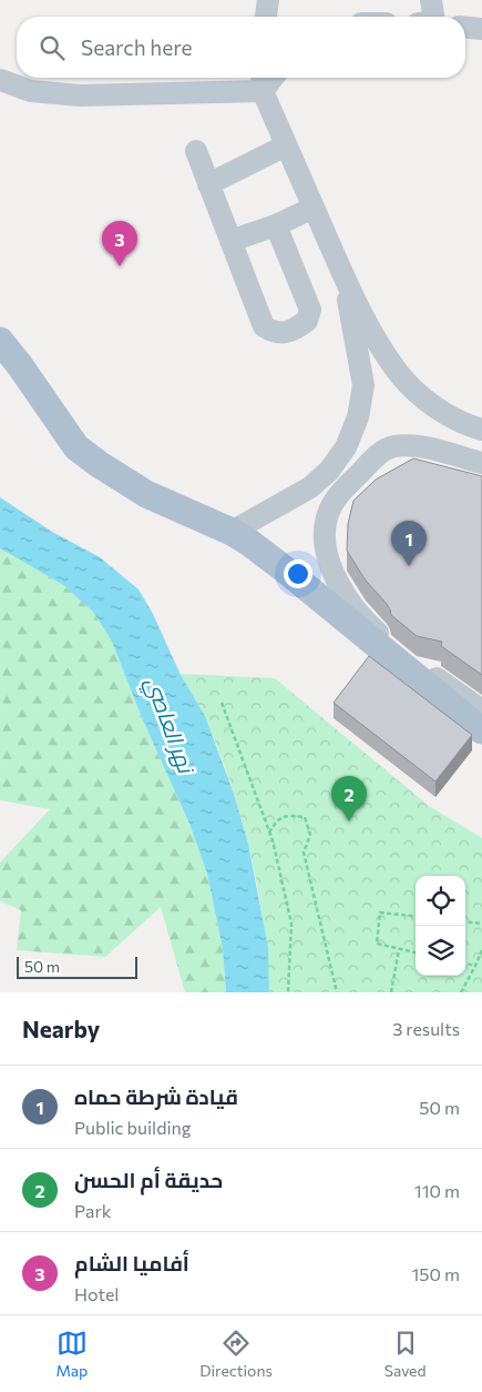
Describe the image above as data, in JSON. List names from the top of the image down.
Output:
{
  "water": ["نهر العاصي"],
  "scale_bar": "50 m",
  "page": {
    "search": "Search here",
    "pins": ["3", "1", "2"],
    "scale": "50 m",
    "heading": ["Nearby", "3 results"],
    "list": [
      {
        "mark": "1",
        "name": "قيادة شرطة حماه",
        "note": "Public building",
        "value": "50 m"
      },
      {
        "mark": "2",
        "name": "حديقة أم الحسن",
        "note": "Park",
        "value": "110 m"
      },
      {
        "mark": "3",
        "name": "أفاميا الشام",
        "note": "Hotel",
        "value": "150 m"
      }
    ],
    "nav": ["Map", "Directions", "Saved"]
  }
}
